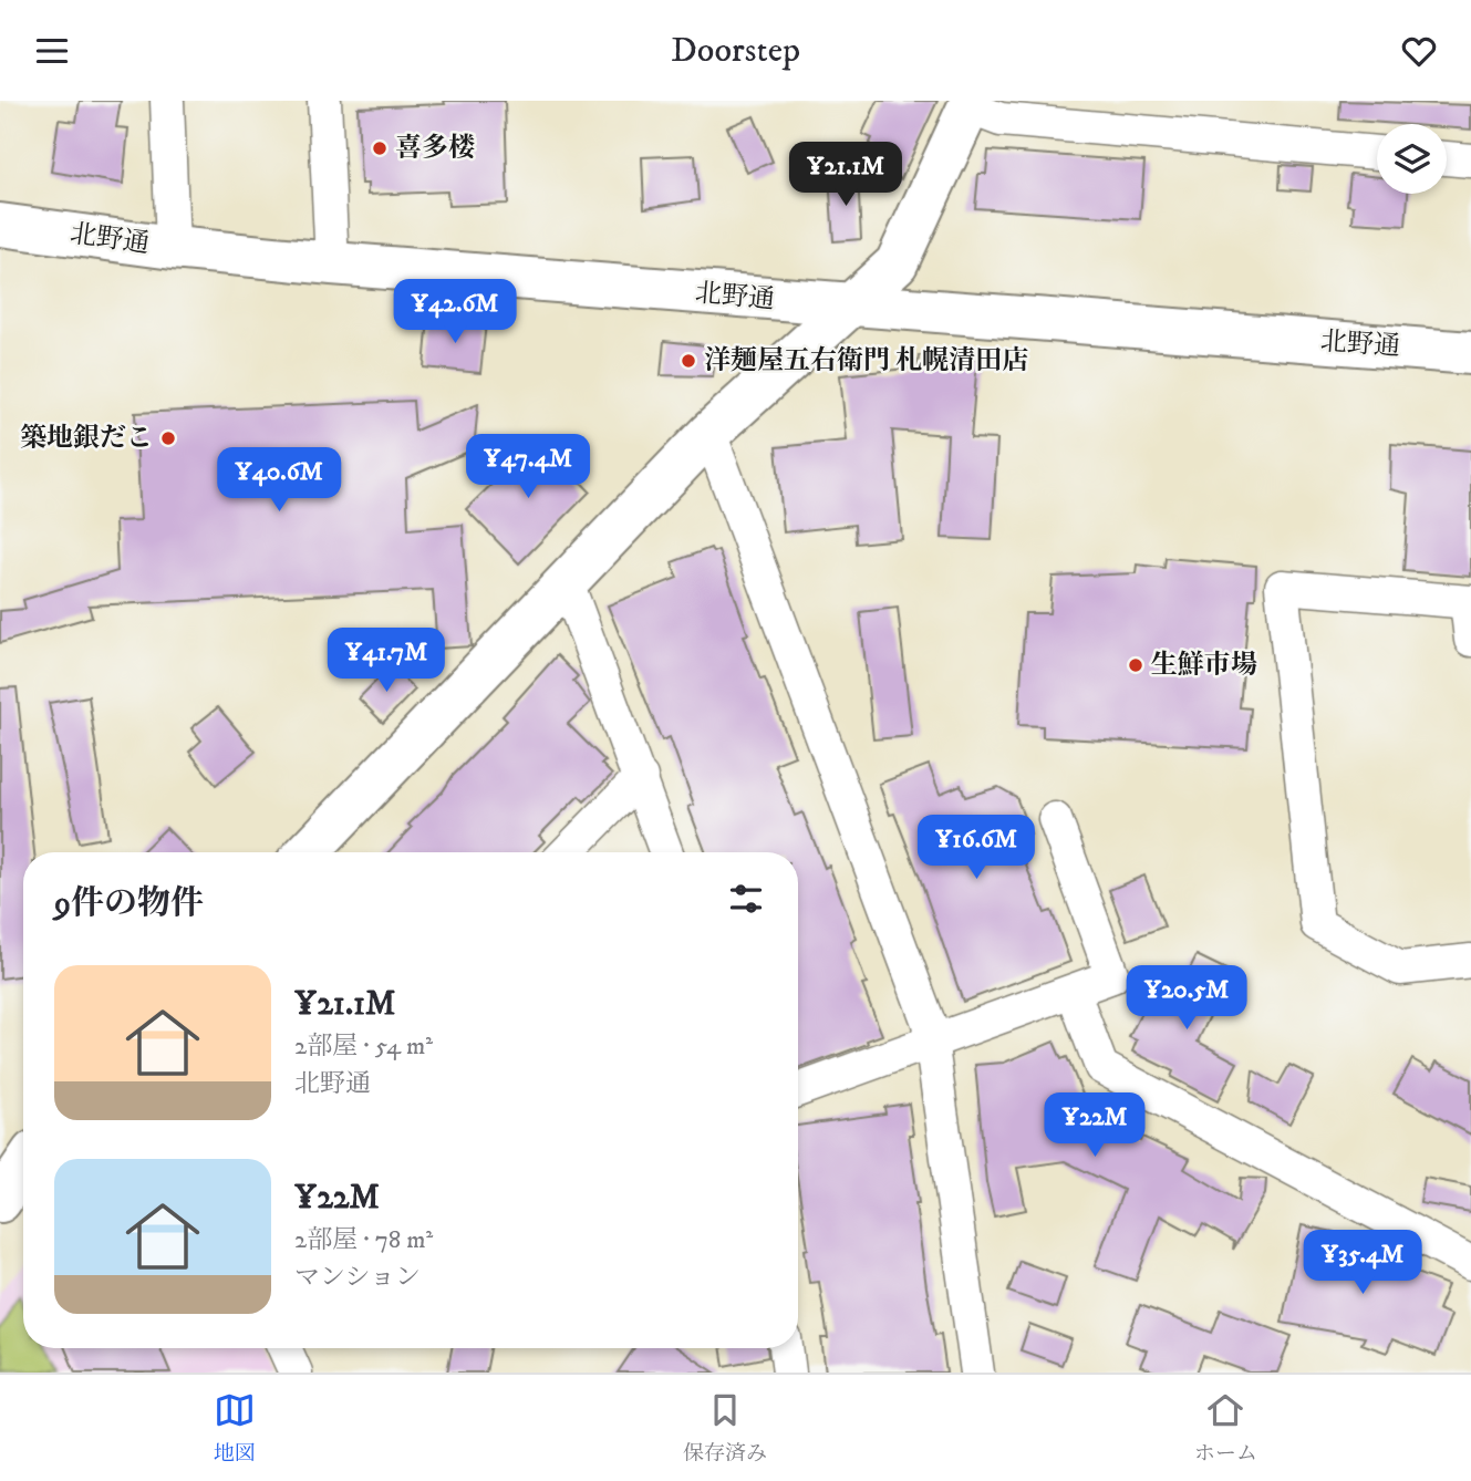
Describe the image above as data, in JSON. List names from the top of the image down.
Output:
{
  "streets": {
    "street": ["北野通"]
  },
  "places": [
    "喜多楼",
    "洋麺屋五右衛門 札幌清田店",
    "築地銀だこ",
    "生鮮市場"
  ],
  "page": {
    "header": "Doorstep",
    "price": [
      "¥21.1M",
      "¥42.6M",
      "¥47.4M",
      "¥40.6M",
      "¥41.7M",
      "¥16.6M",
      "¥20.5M",
      "¥22M",
      "¥35.4M"
    ],
    "heading": "9件の物件",
    "list": [
      {
        "name": "¥21.1M",
        "note": "2部屋 · 54 m² · 北野通"
      },
      {
        "name": "¥22M",
        "note": "2部屋 · 78 m² · マンション"
      }
    ],
    "tabs": ["地図", "保存済み", "ホーム"]
  }
}
